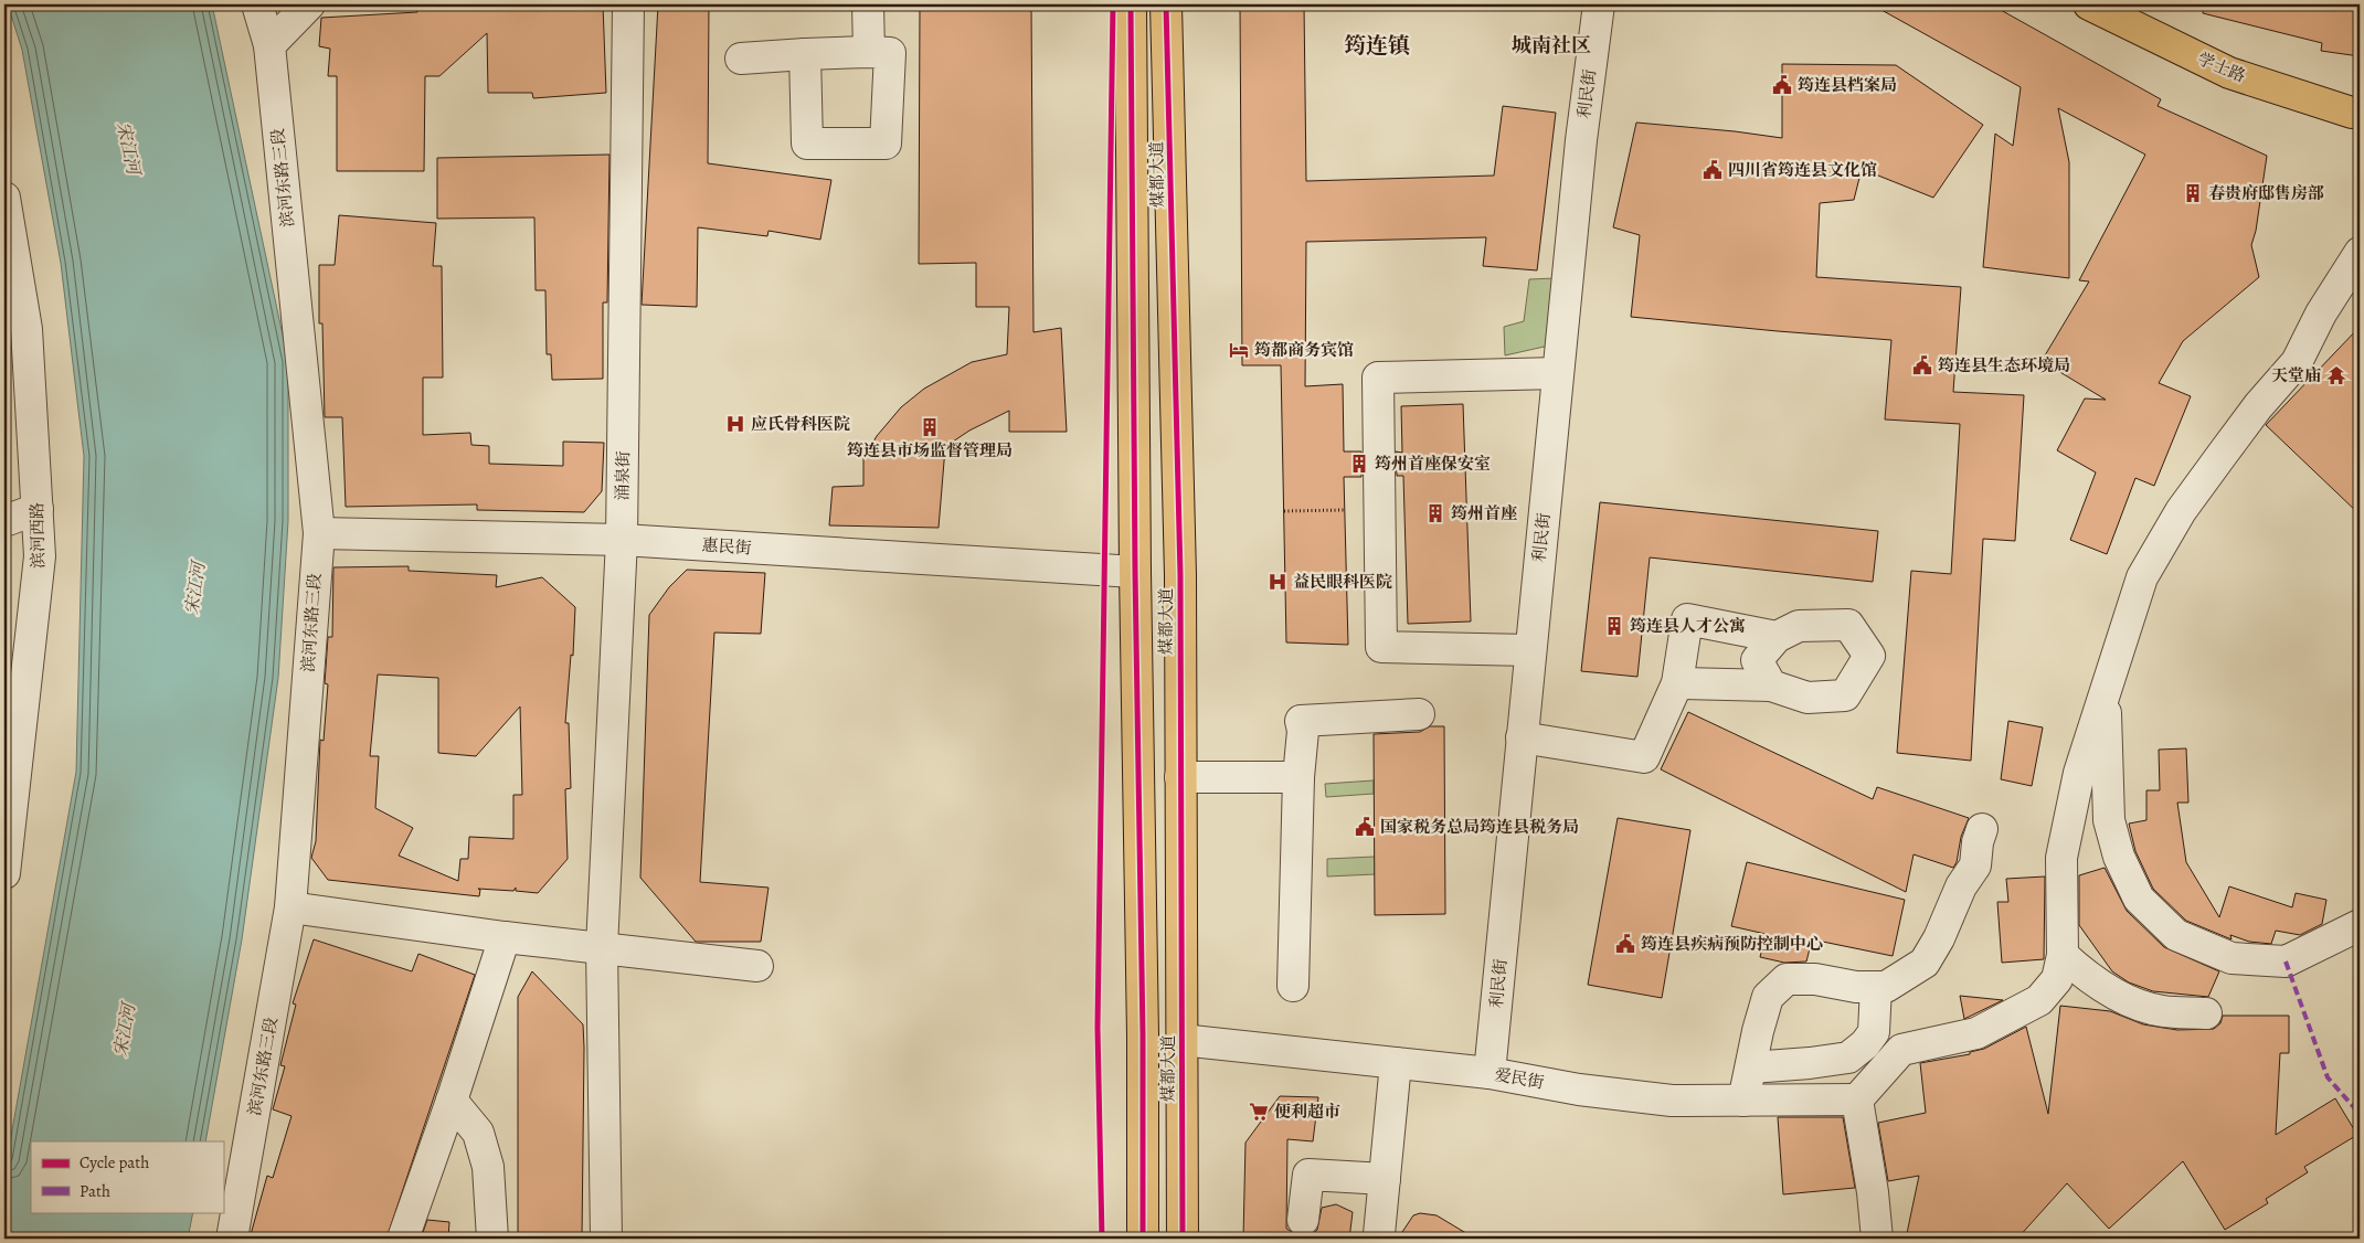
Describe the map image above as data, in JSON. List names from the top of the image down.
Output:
{
  "streets": {
    "main road": ["学士路", "煤都大道"],
    "street": [
      "利民街",
      "滨河东路三段",
      "涌泉街",
      "滨河西路",
      "惠民街",
      "爱民街"
    ]
  },
  "crossings": [
    ["利民街", "爱民街"],
    ["煤都大道", "惠民街"],
    ["煤都大道", "爱民街"],
    ["滨河东路三段", "惠民街"],
    ["涌泉街", "惠民街"]
  ],
  "districts": ["筠连镇", "城南社区"],
  "water": ["宋江河"],
  "places": {
    "public building": [
      "筠连县档案局",
      "四川省筠连县文化馆",
      "筠连县生态环境局",
      "国家税务总局筠连县税务局",
      "筠连县疾病预防控制中心"
    ],
    "building": [
      "春贵府邸售房部",
      "筠连县市场监督管理局",
      "筠州首座保安室",
      "筠州首座",
      "筠连县人才公寓"
    ],
    "hotel": ["筠都商务宾馆"],
    "temple": ["天堂庙"],
    "hospital": ["应氏骨科医院", "益民眼科医院"],
    "supermarket": ["便利超市"]
  },
  "legend": ["Cycle path", "Path"]
}
